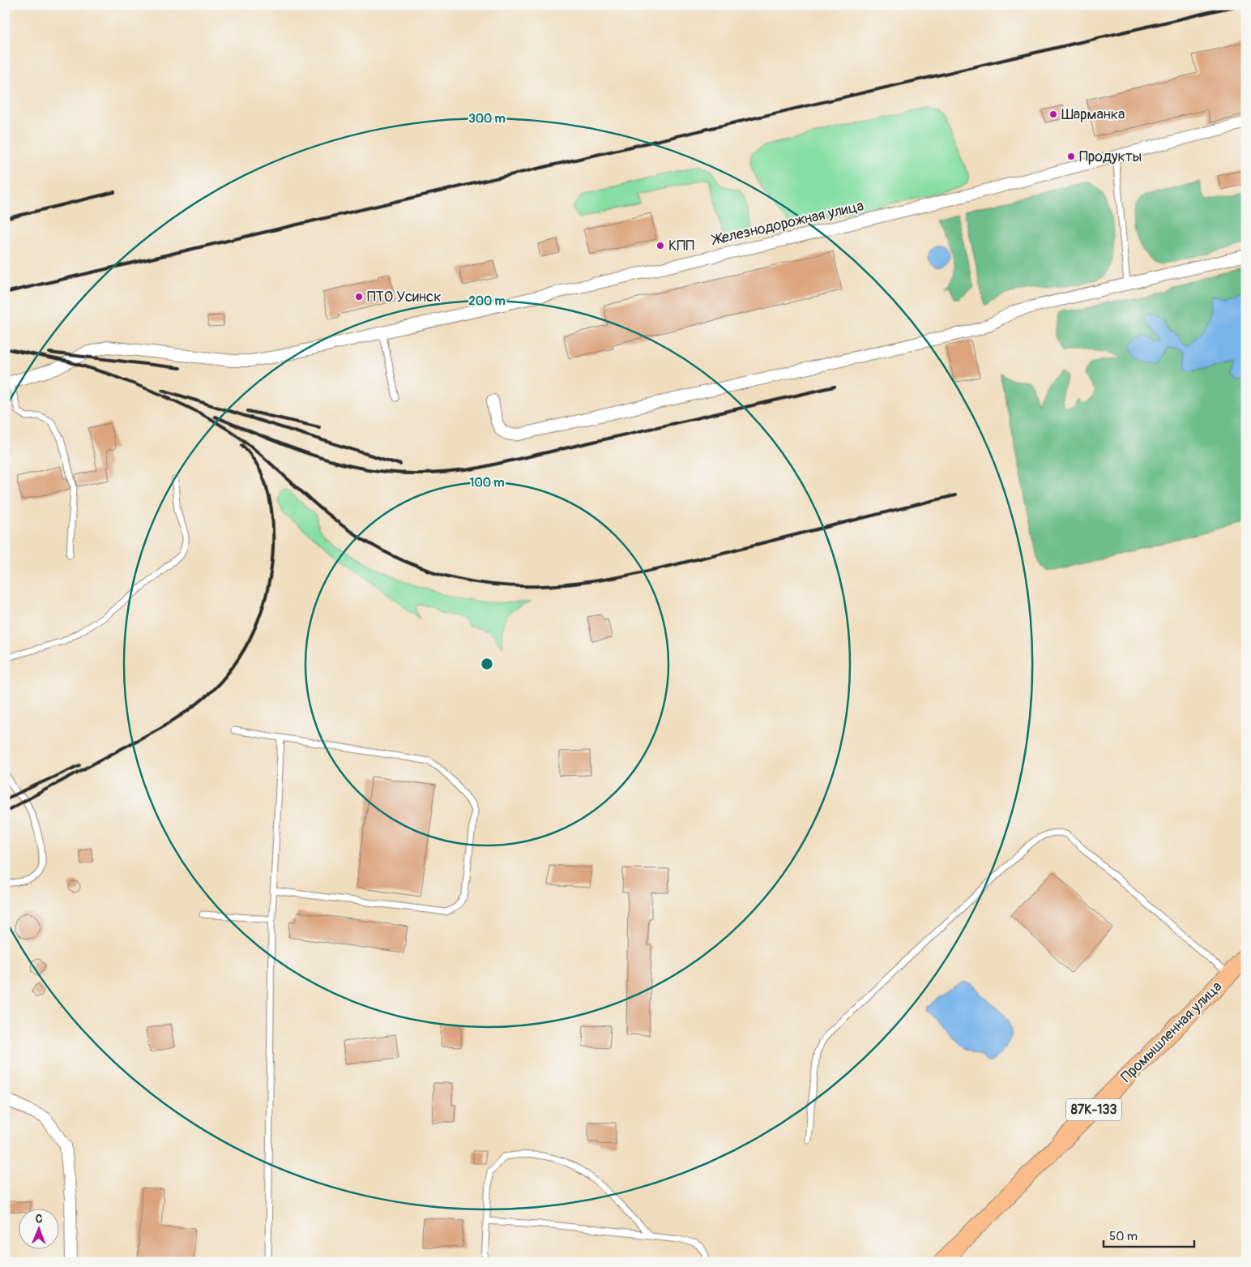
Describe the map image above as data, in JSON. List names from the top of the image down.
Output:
{
  "streets": {
    "main road": ["Промышленная улица", "87К-133"],
    "street": ["Железнодорожная улица"]
  },
  "places": [
    "Шарманка",
    "Прoдукты",
    "КПП",
    "ПТО Усинск"
  ],
  "scale_bar": "50 m",
  "north": "top",
  "rings": ["300 m", "200 m", "100 m"]
}
